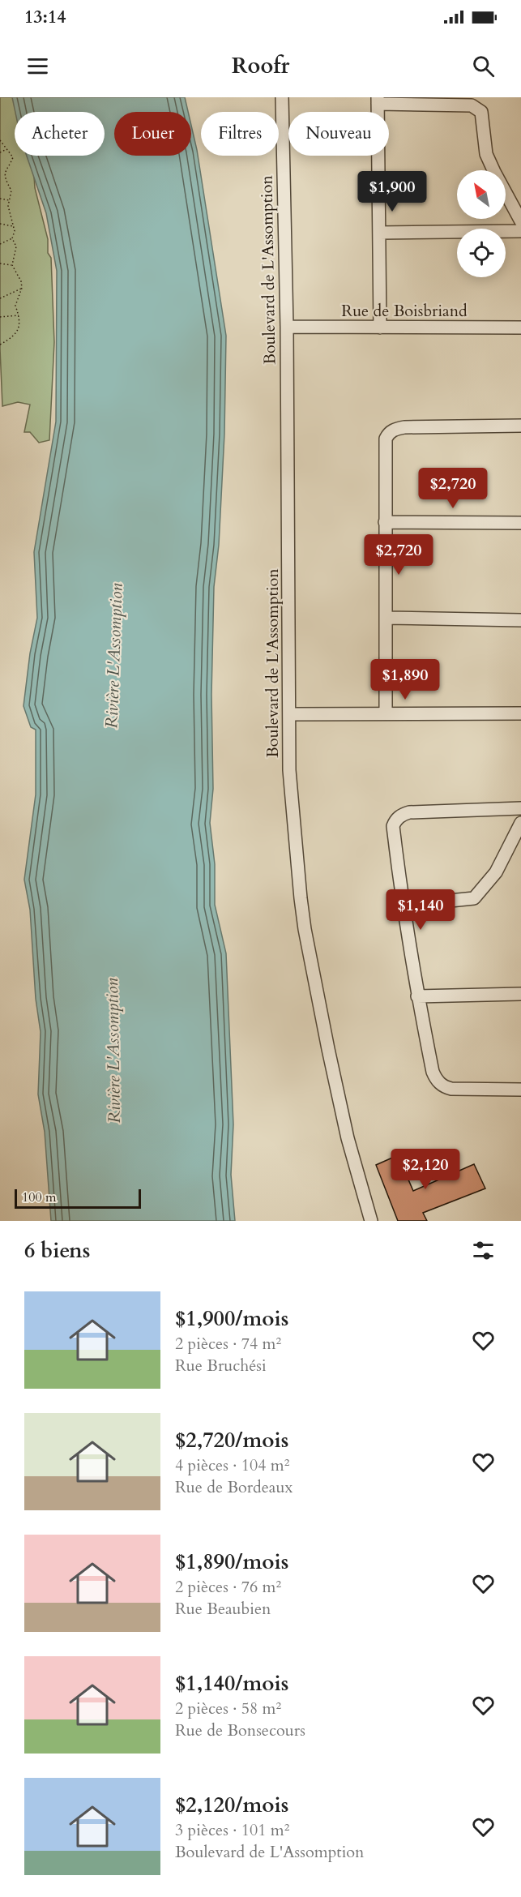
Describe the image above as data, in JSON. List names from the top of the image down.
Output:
{
  "streets": {
    "street": ["Boulevard de L'Assomption", "Rue de Boisbriand"]
  },
  "crossings": [
    ["Boulevard de L'Assomption", "Rue de Boisbriand"]
  ],
  "water": ["Rivière L'Assomption"],
  "scale_bar": "100 m",
  "north": "top left",
  "page": {
    "status": "13:14",
    "header": "Roofr",
    "chip": [
      "Acheter",
      "Louer",
      "Filtres",
      "Nouveau"
    ],
    "price": [
      "$1,900",
      "$2,720",
      "$2,720",
      "$1,890",
      "$1,140",
      "$2,120"
    ],
    "scale": "100 m",
    "heading": "6 biens",
    "list": [
      {
        "name": "$1,900/mois",
        "note": "2 pièces · 74 m² · Rue Bruchési"
      },
      {
        "name": "$2,720/mois",
        "note": "4 pièces · 104 m² · Rue de Bordeaux"
      },
      {
        "name": "$1,890/mois",
        "note": "2 pièces · 76 m² · Rue Beaubien"
      },
      {
        "name": "$1,140/mois",
        "note": "2 pièces · 58 m² · Rue de Bonsecours"
      },
      {
        "name": "$2,120/mois",
        "note": "3 pièces · 101 m² · Boulevard de L'Assomption"
      }
    ]
  }
}
